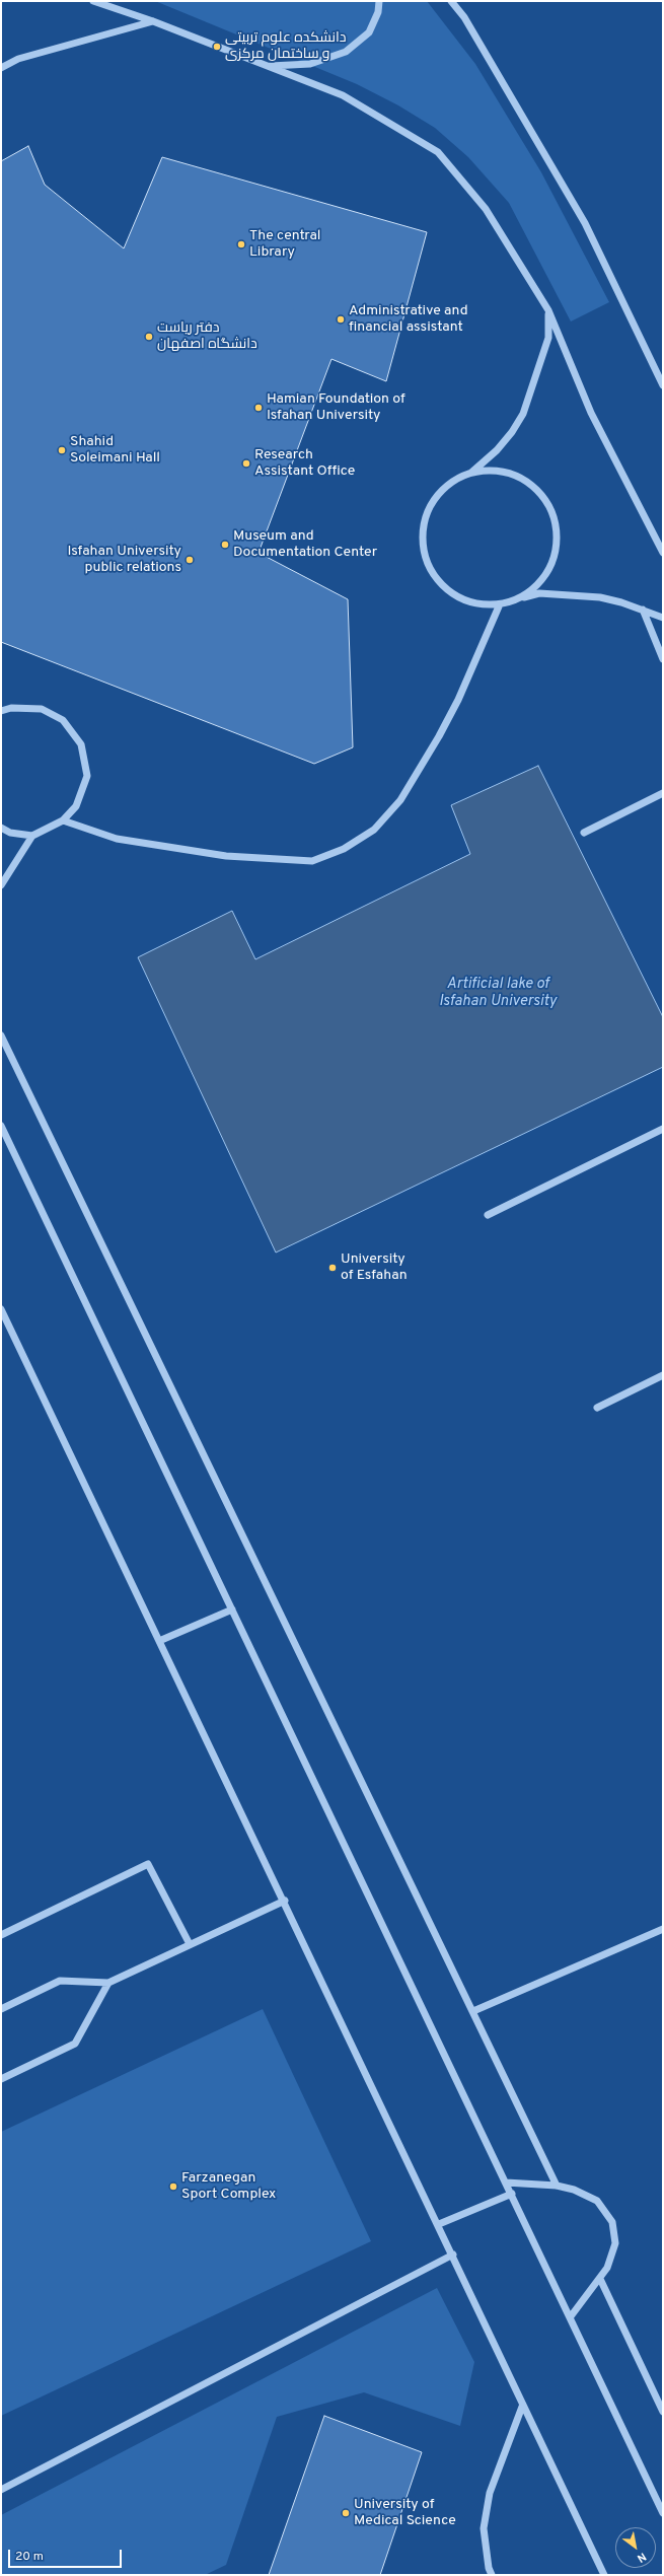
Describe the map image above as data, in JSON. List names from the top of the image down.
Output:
{
  "water": ["Artificial lake of Isfahan University"],
  "places": [
    "دانشکده علوم تربیتی و ساختمان مرکزی",
    "The central Library",
    "Administrative and financial assistant",
    "دفتر ریاست دانشگاه اصفهان",
    "Hamian Foundation of Isfahan University",
    "Shahid Soleimani Hall",
    "Research Assistant Office",
    "Museum and Documentation Center",
    "Isfahan University public relations",
    "University of Esfahan",
    "Farzanegan Sport Complex",
    "University of Medical Science"
  ],
  "scale_bar": "20 m",
  "north": "bottom right"
}
